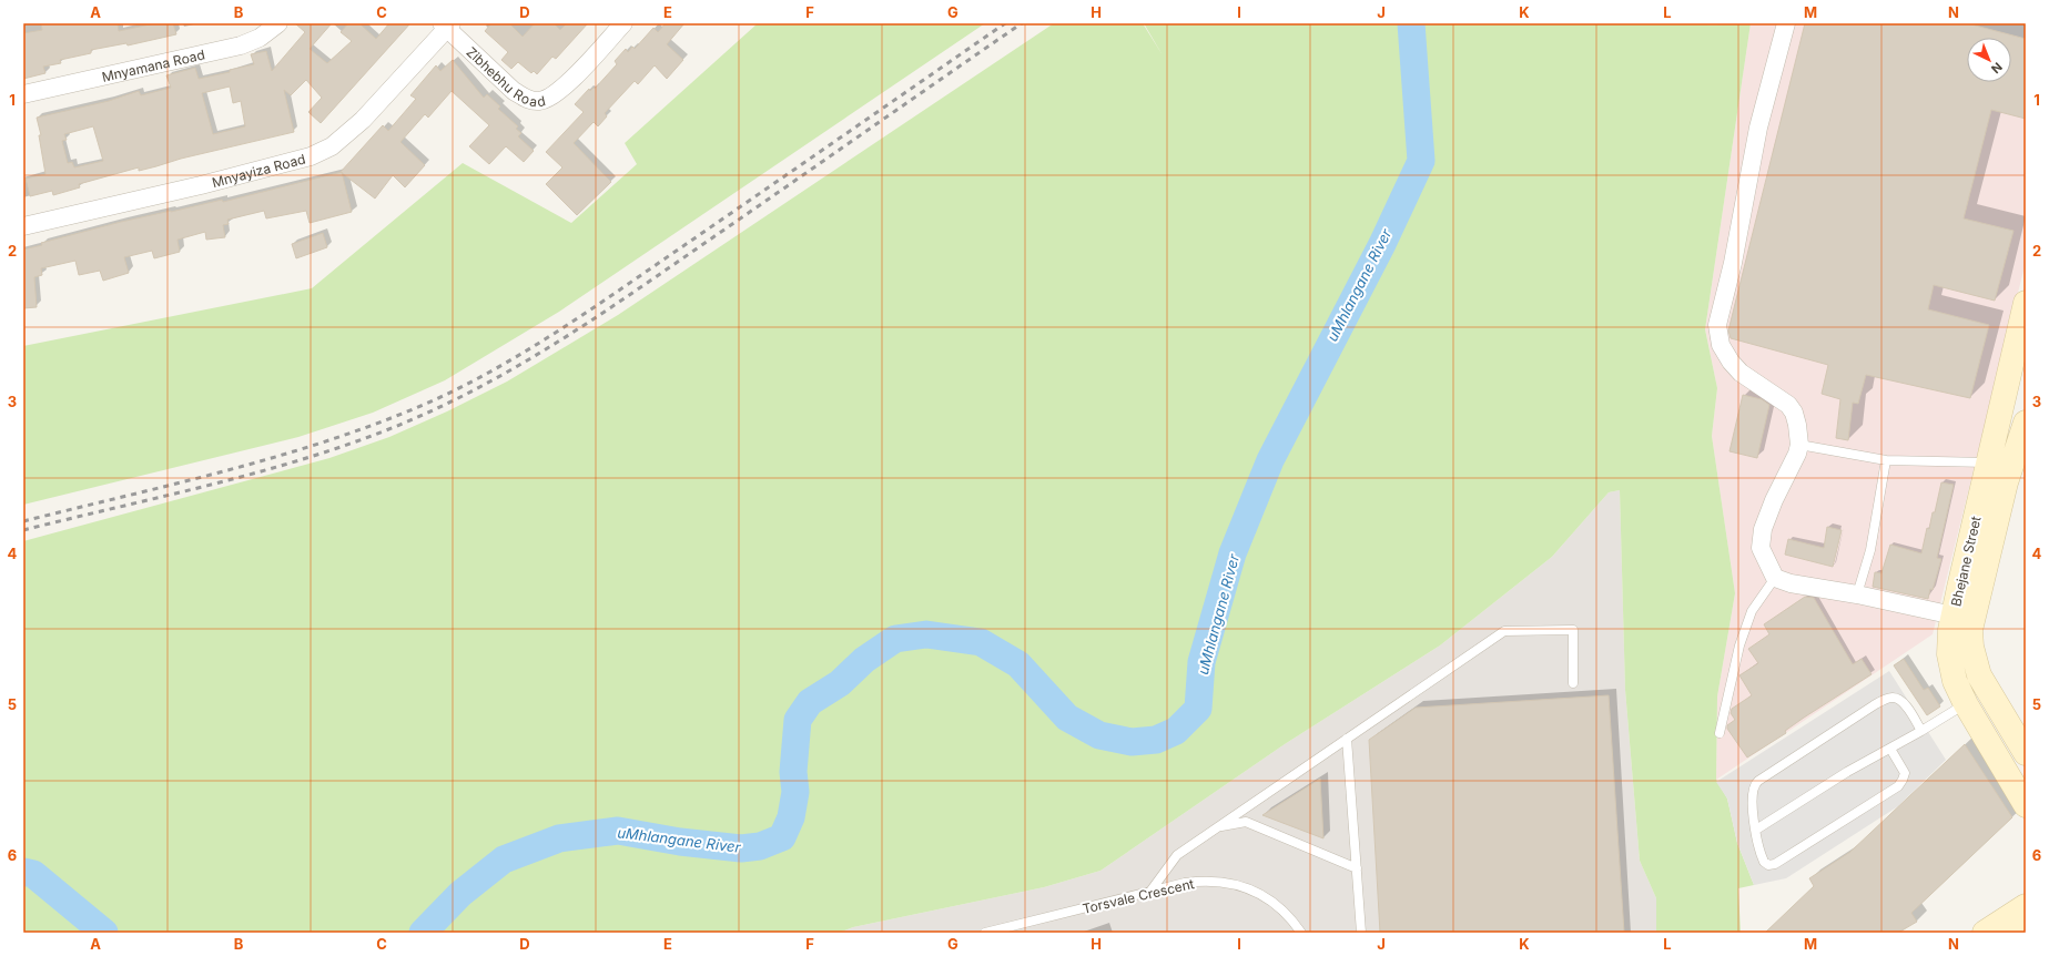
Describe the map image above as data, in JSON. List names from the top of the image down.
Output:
{
  "streets": {
    "street": [
      "Mnyamana Road",
      "Zibhebhu Road",
      "Mnyayiza Road",
      "Bhejane Street"
    ],
    "lane": ["Torsvale Crescent"]
  },
  "crossings": [
    ["Zibhebhu Road", "Mnyayiza Road"]
  ],
  "water": ["uMhlangane River"],
  "north": "bottom right",
  "grid": {
    "columns": [
      "A",
      "B",
      "C",
      "D",
      "E",
      "F",
      "G",
      "H",
      "I",
      "J",
      "K",
      "L",
      "M",
      "N"
    ],
    "rows": [
      "1",
      "2",
      "3",
      "4",
      "5",
      "6"
    ]
  }
}
